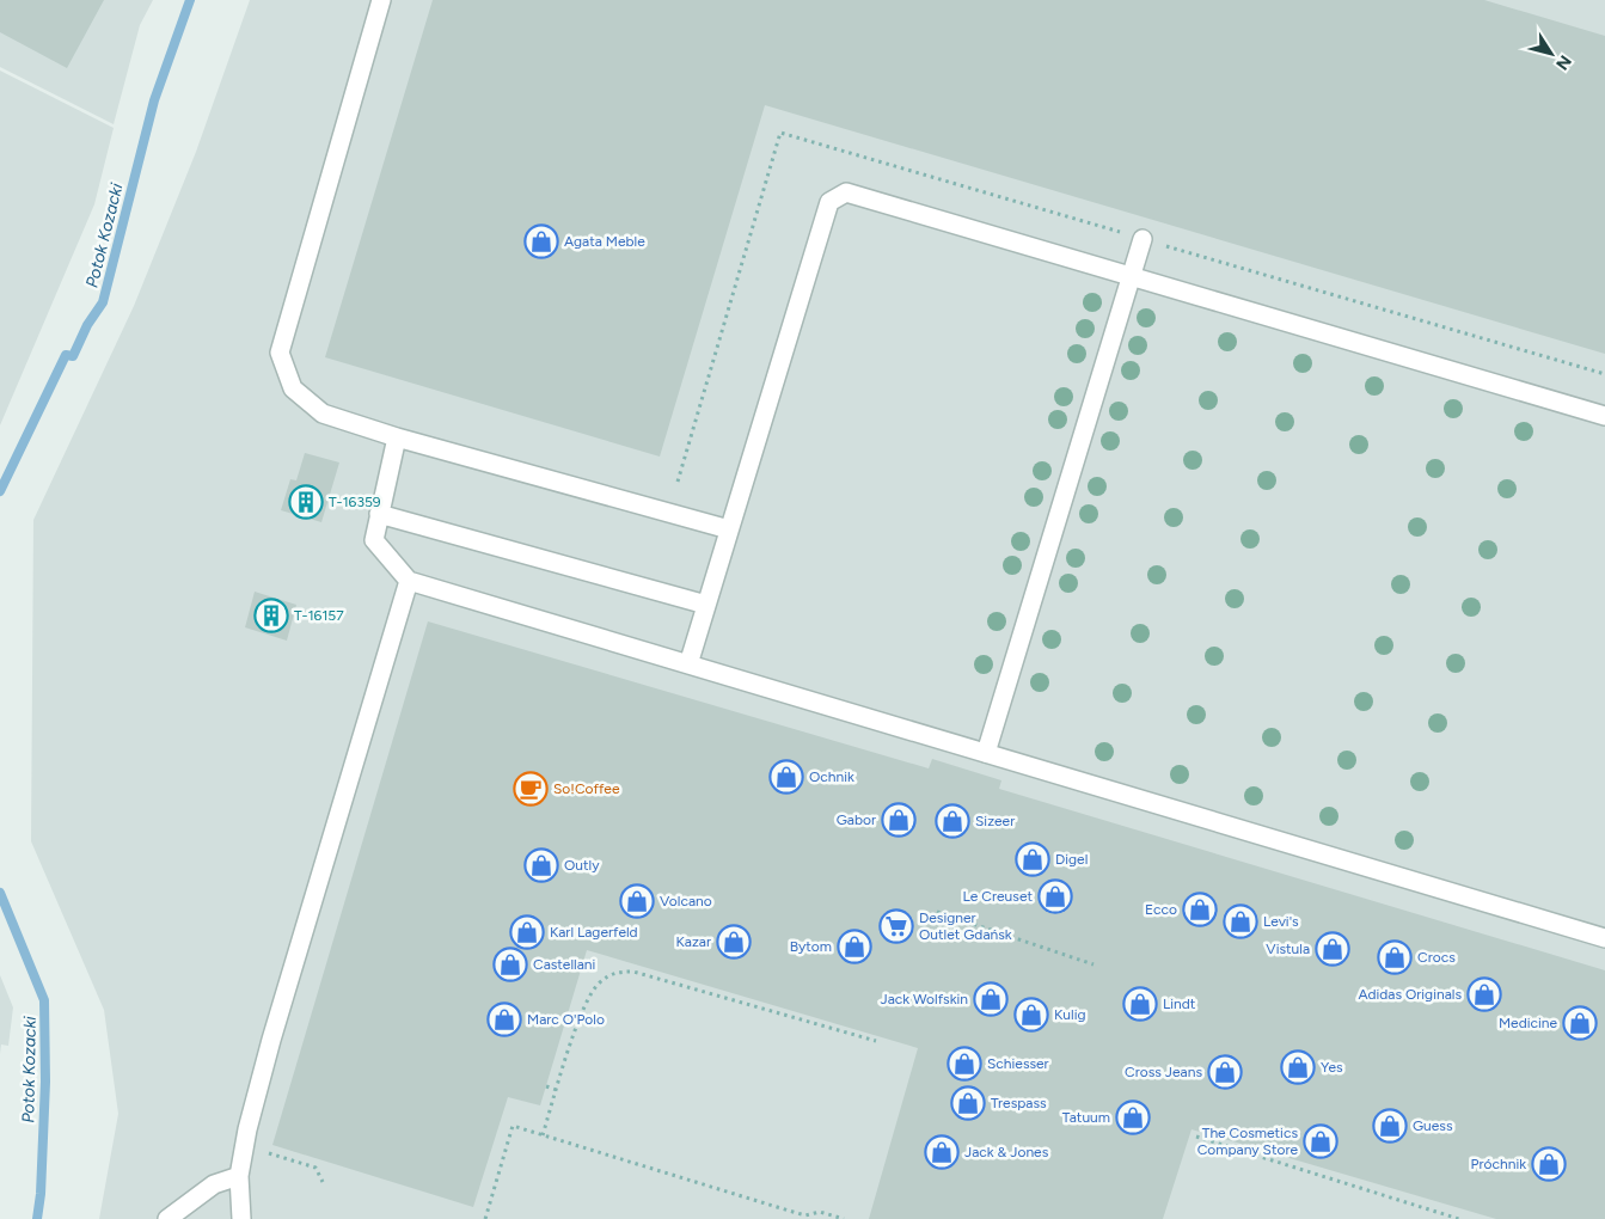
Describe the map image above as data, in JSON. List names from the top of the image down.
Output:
{
  "water": ["Potok Kozacki"],
  "places": {
    "shop": [
      "Agata Meble",
      "Ochnik",
      "Gabor",
      "Sizeer",
      "Digel",
      "Outly",
      "Le Creuset",
      "Volcano",
      "Ecco",
      "Levi's",
      "Karl Lagerfeld",
      "Kazar",
      "Bytom",
      "Vistula",
      "Crocs",
      "Castellani",
      "Adidas Originals",
      "Jack Wolfskin",
      "Lindt",
      "Kulig",
      "Marc O'Polo",
      "Medicine",
      "Schiesser",
      "Yes",
      "Cross Jeans",
      "Trespass",
      "Tatuum",
      "Guess",
      "The Cosmetics Company Store",
      "Jack & Jones",
      "Próchnik"
    ],
    "building": ["T-16359", "T-16157"],
    "cafe": ["So!Coffee"],
    "supermarket": ["Designer Outlet Gdańsk"]
  },
  "north": "bottom right"
}
